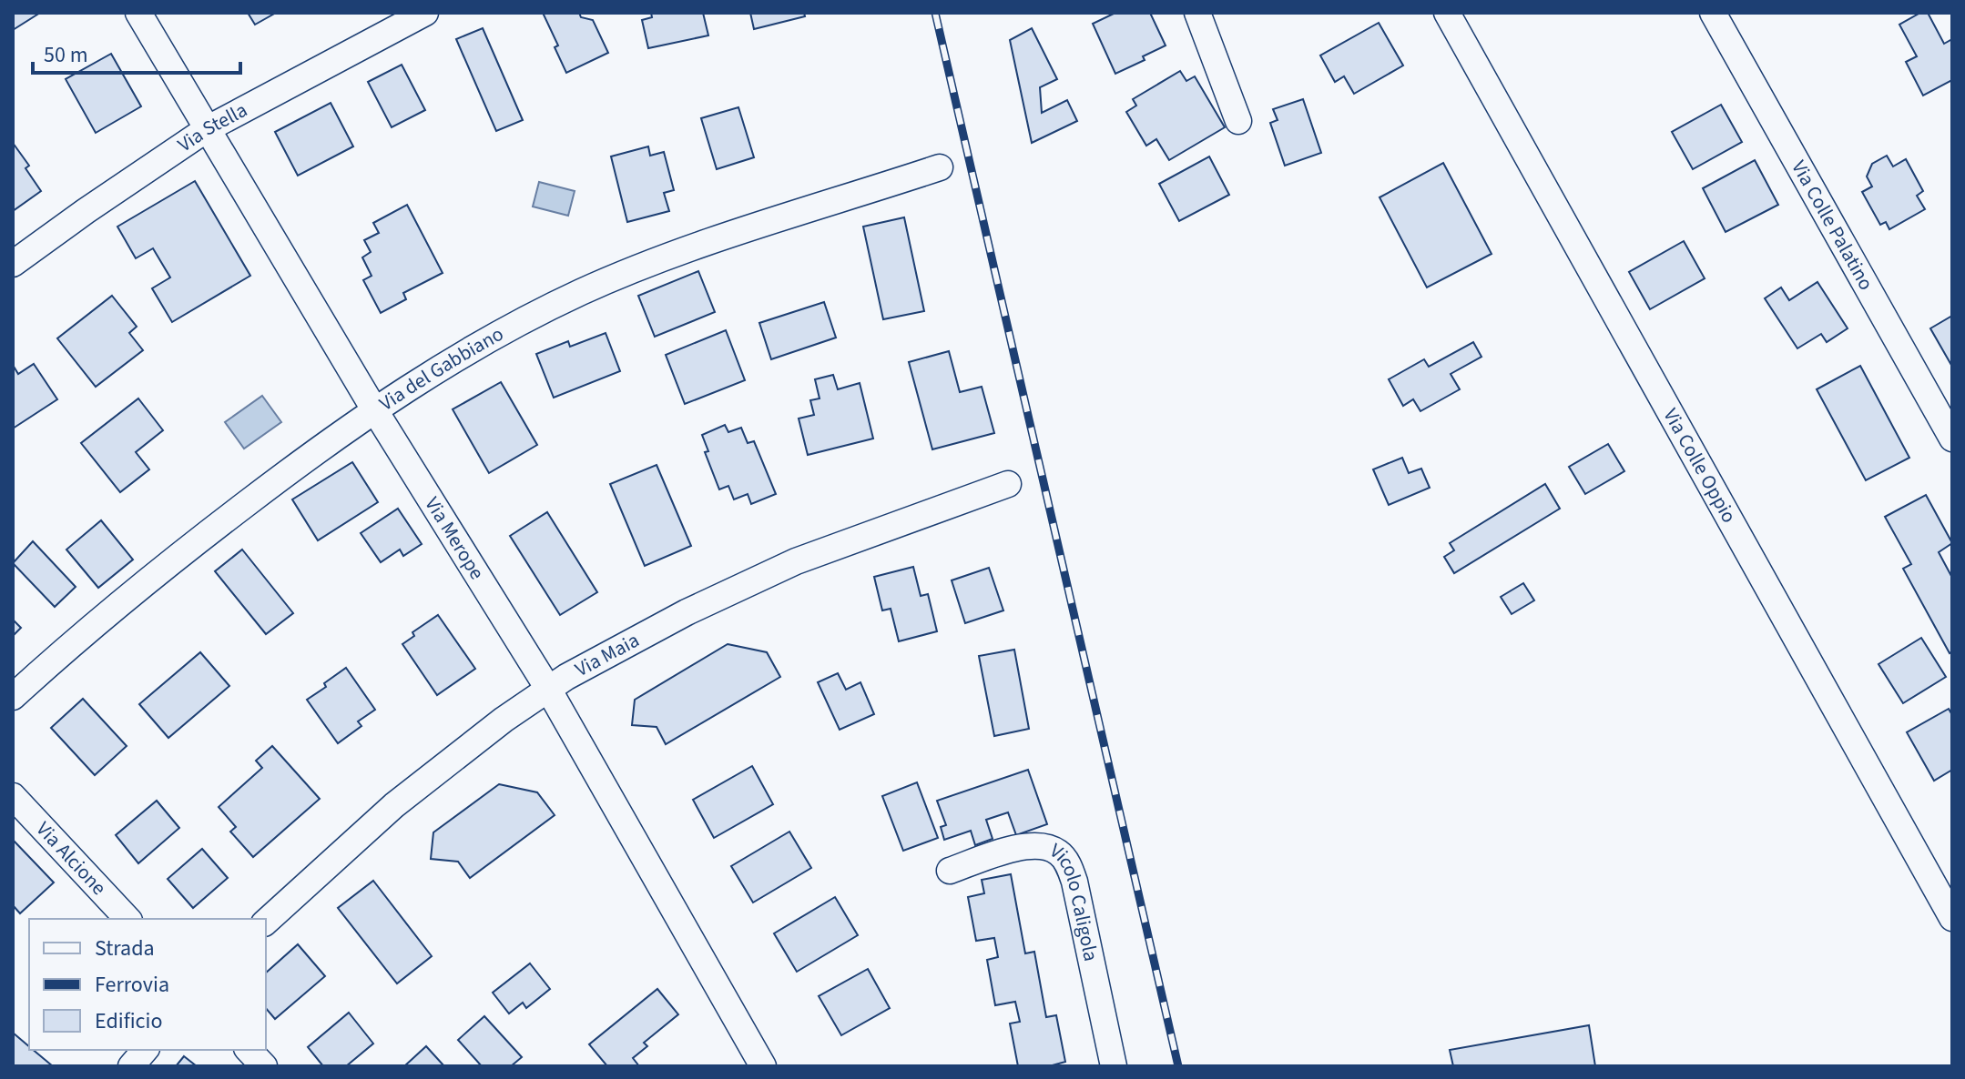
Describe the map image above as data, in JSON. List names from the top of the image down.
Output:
{
  "streets": {
    "street": [
      "Via Stella",
      "Via Colle Palatino",
      "Via del Gabbiano",
      "Via Colle Oppio",
      "Via Merope",
      "Via Maia",
      "Via Alcione",
      "Vicolo Caligola"
    ]
  },
  "crossings": [
    ["Via Stella", "Via Merope"],
    ["Via del Gabbiano", "Via Merope"],
    ["Via Merope", "Via Maia"]
  ],
  "legend": ["Strada", "Ferrovia", "Edificio"],
  "scale_bar": "50 m"
}
